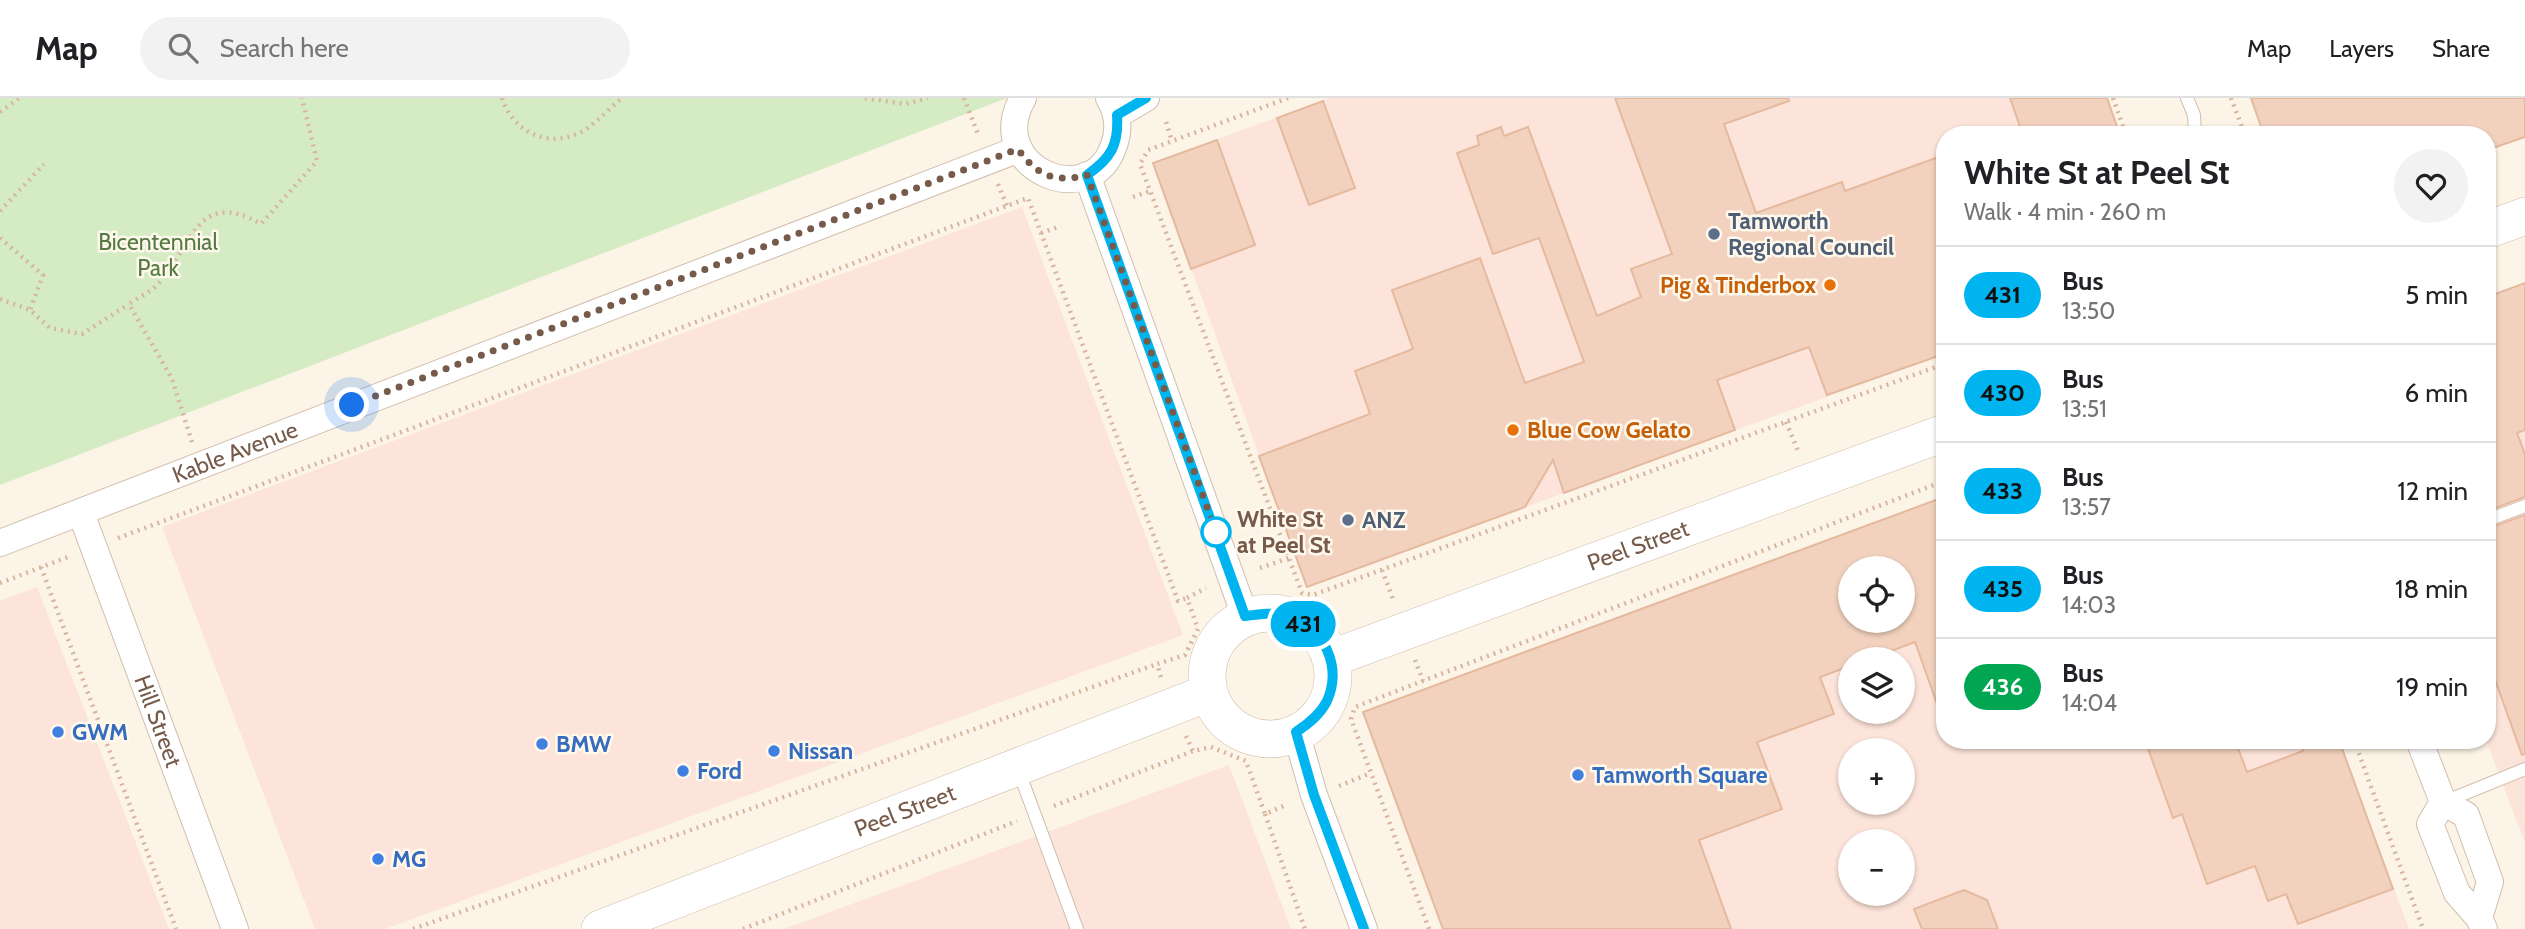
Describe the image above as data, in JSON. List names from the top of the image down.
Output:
{
  "streets": {
    "main road": ["Peel Street"],
    "street": ["Kable Avenue", "Hill Street"]
  },
  "crossings": [
    ["Kable Avenue", "Hill Street"]
  ],
  "parks": ["Bicentennial Park"],
  "places": [
    "Tamworth Regional Council",
    "Pig & Tinderbox",
    "Blue Cow Gelato",
    "ANZ",
    "White St at Peel St",
    "GWM",
    "BMW",
    "Nissan",
    "Ford",
    "Tamworth Square",
    "MG"
  ],
  "lines": ["bus line 431"],
  "page": {
    "header": "Map",
    "search": "Search here",
    "nav": ["Map", "Layers", "Share"],
    "on_map": "431",
    "heading": ["White St at Peel St", "Walk · 4 min · 260 m"],
    "list": [
      {
        "mark": "431",
        "name": "Bus",
        "note": "13:50",
        "value": "5 min"
      },
      {
        "mark": "430",
        "name": "Bus",
        "note": "13:51",
        "value": "6 min"
      },
      {
        "mark": "433",
        "name": "Bus",
        "note": "13:57",
        "value": "12 min"
      },
      {
        "mark": "435",
        "name": "Bus",
        "note": "14:03",
        "value": "18 min"
      },
      {
        "mark": "436",
        "name": "Bus",
        "note": "14:04",
        "value": "19 min"
      }
    ],
    "map_buttons": ["+", "−"]
  }
}
